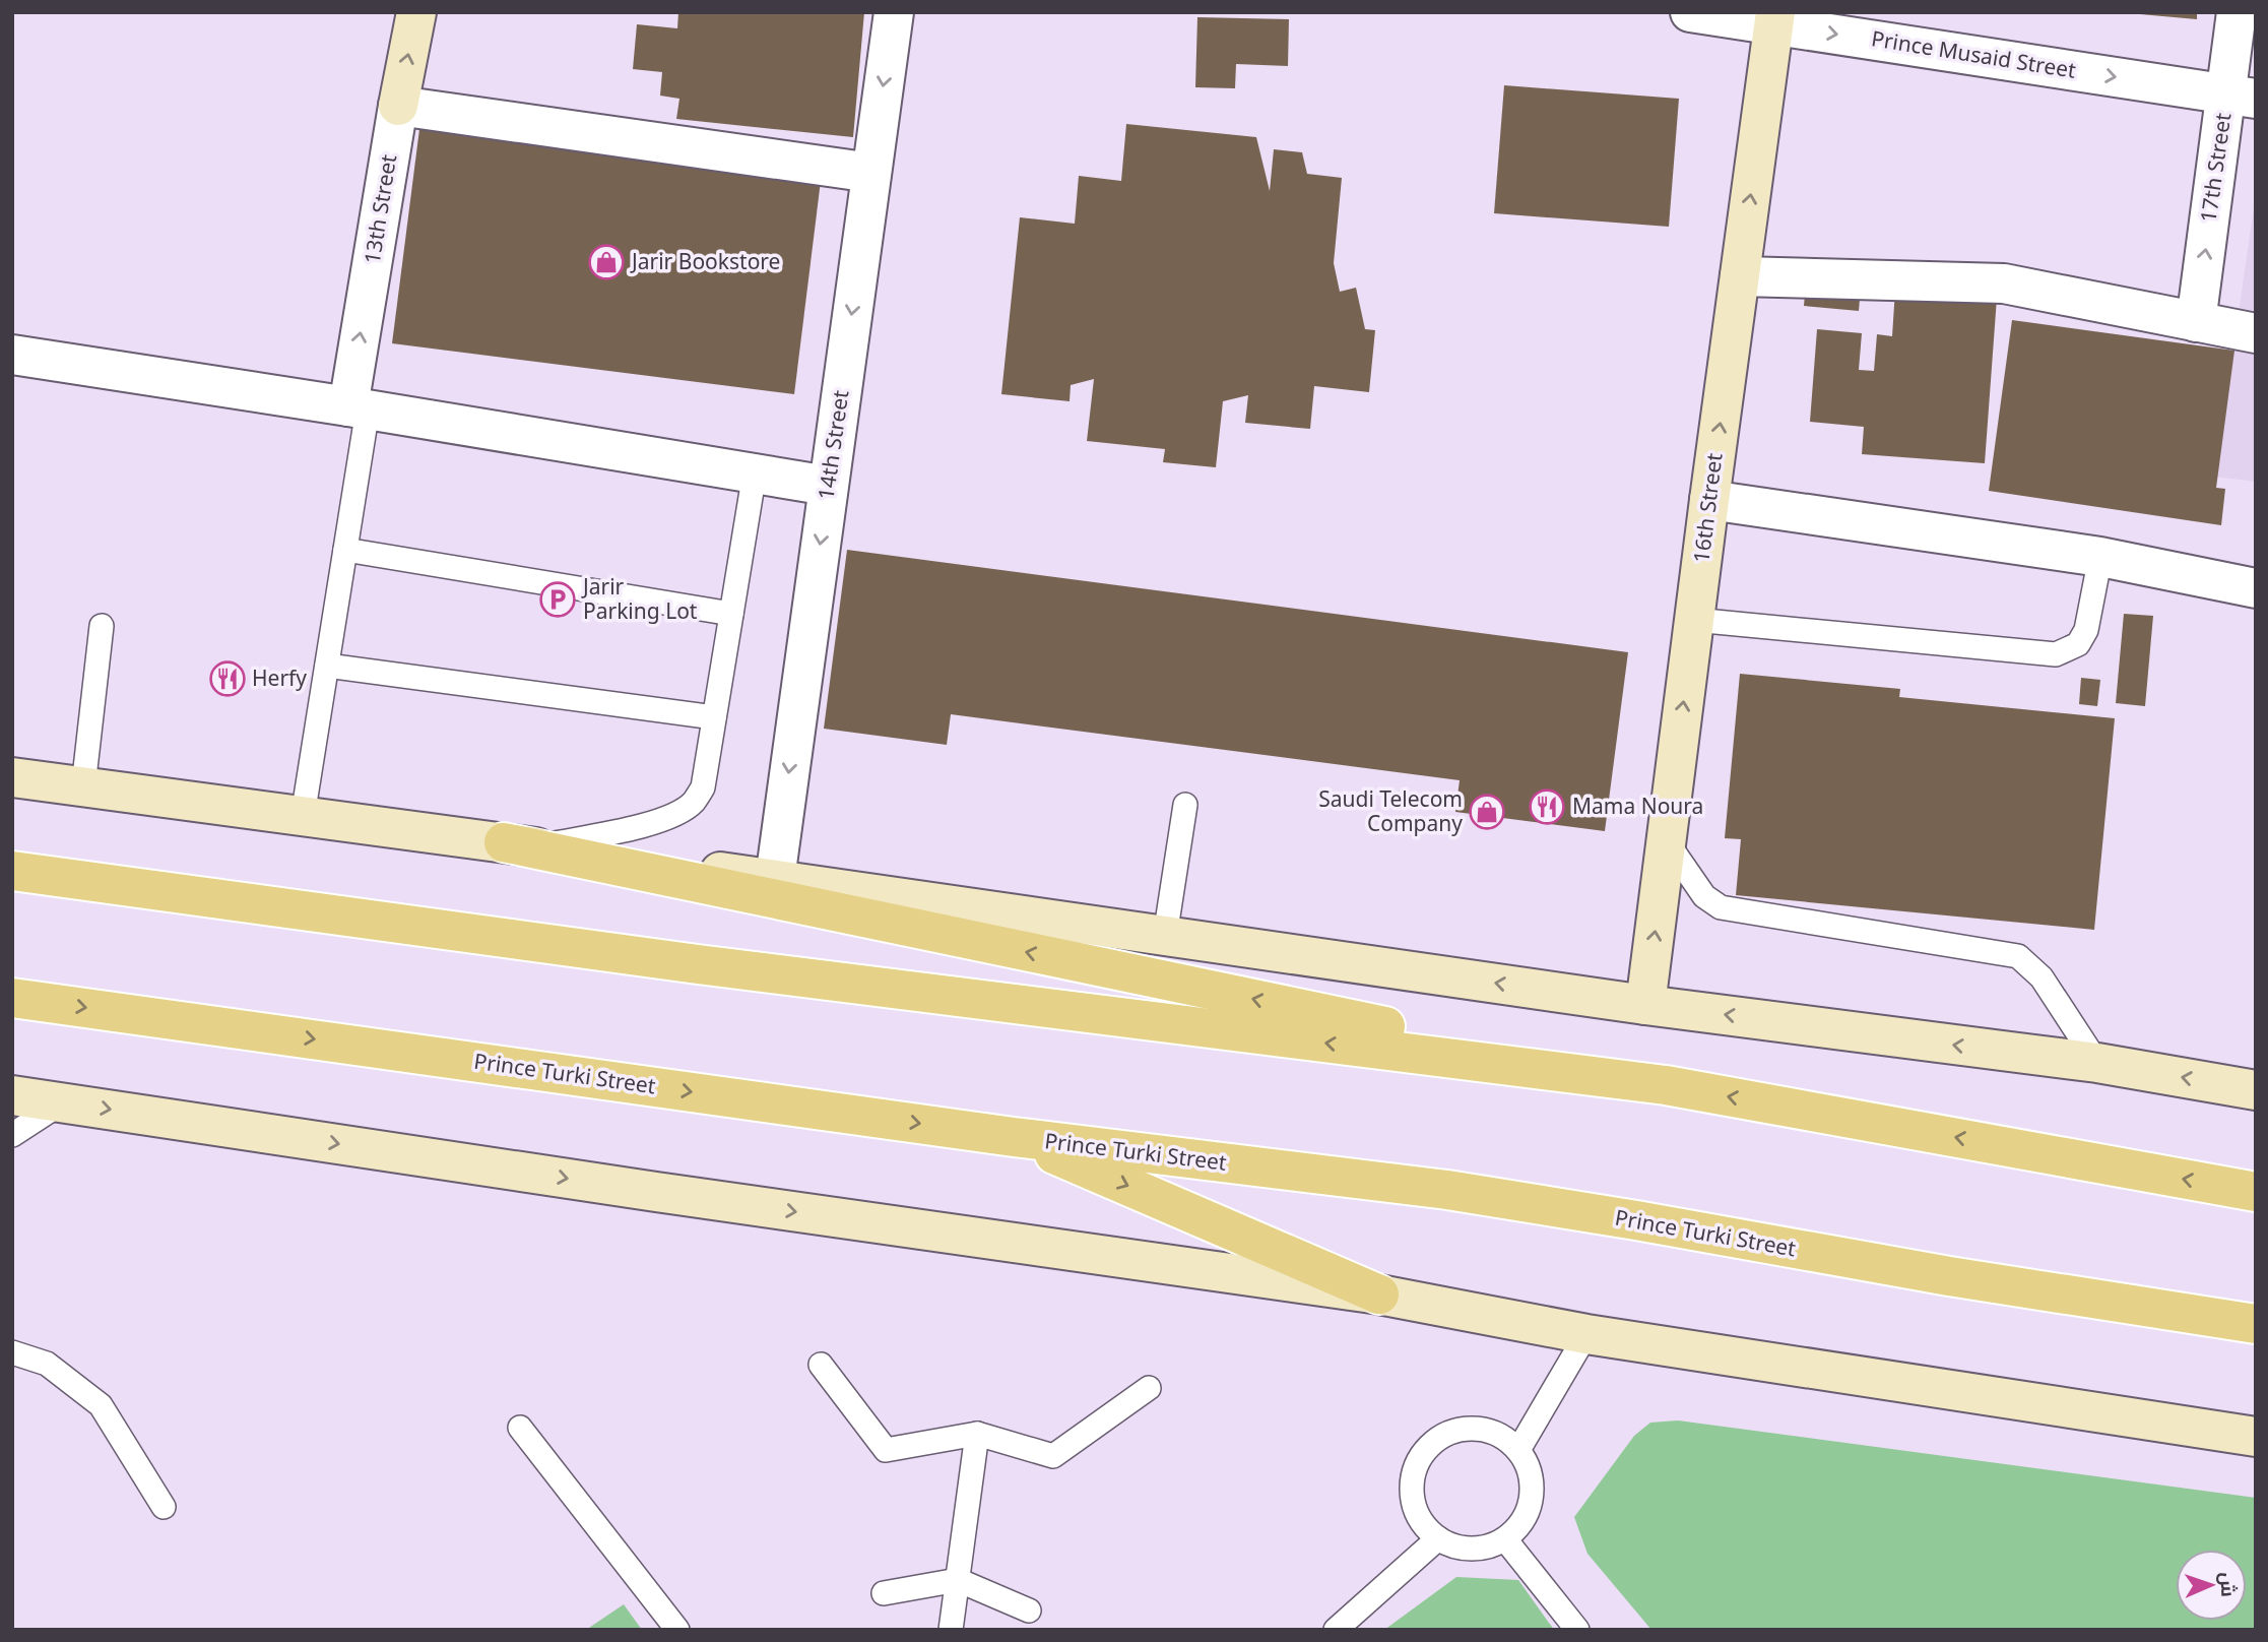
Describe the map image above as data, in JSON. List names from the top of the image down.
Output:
{
  "streets": {
    "main road": ["Prince Turki Street"],
    "street": [
      "Prince Musaid Street",
      "17th Street",
      "13th Street",
      "14th Street",
      "16th Street"
    ]
  },
  "crossings": [
    ["Prince Musaid Street", "17th Street"],
    ["Prince Musaid Street", "16th Street"]
  ],
  "one_way": [
    "17th Street",
    "13th Street",
    "14th Street",
    "16th Street"
  ],
  "places": {
    "shop": ["Jarir Bookstore", "Saudi Telecom Company"],
    "parking": ["Jarir Parking Lot"],
    "restaurant": ["Herfy", "Mama Noura"]
  },
  "north": "right"
}
